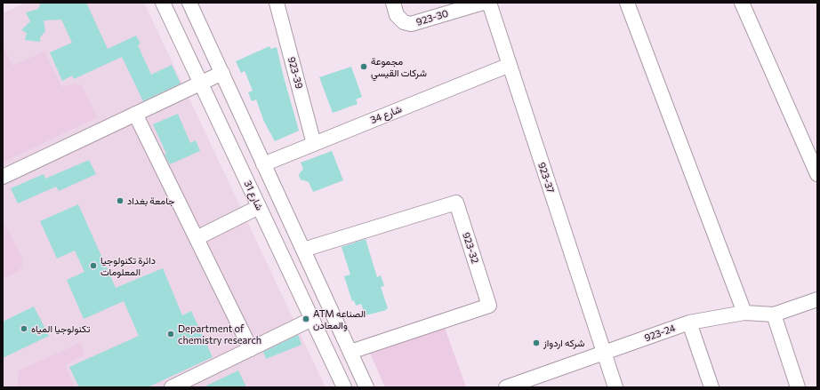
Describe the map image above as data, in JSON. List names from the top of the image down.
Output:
{
  "streets": {
    "street": [
      "923-30",
      "923-39",
      "شارع 34",
      "923-37",
      "شارع 31",
      "923-32",
      "923-24"
    ]
  },
  "crossings": [
    ["923-39", "شارع 34"],
    ["شارع 34", "923-37"],
    ["923-37", "923-24"]
  ],
  "places": [
    "مجموعة شركات القيسي",
    "جامعة بغداد",
    "دائرة تكنولوجيا المعلومات",
    "ATM الصناعه والمعادن",
    "تكنولوجيا المياه",
    "Department of chemistry research",
    "شركه اردواز"
  ]
}
